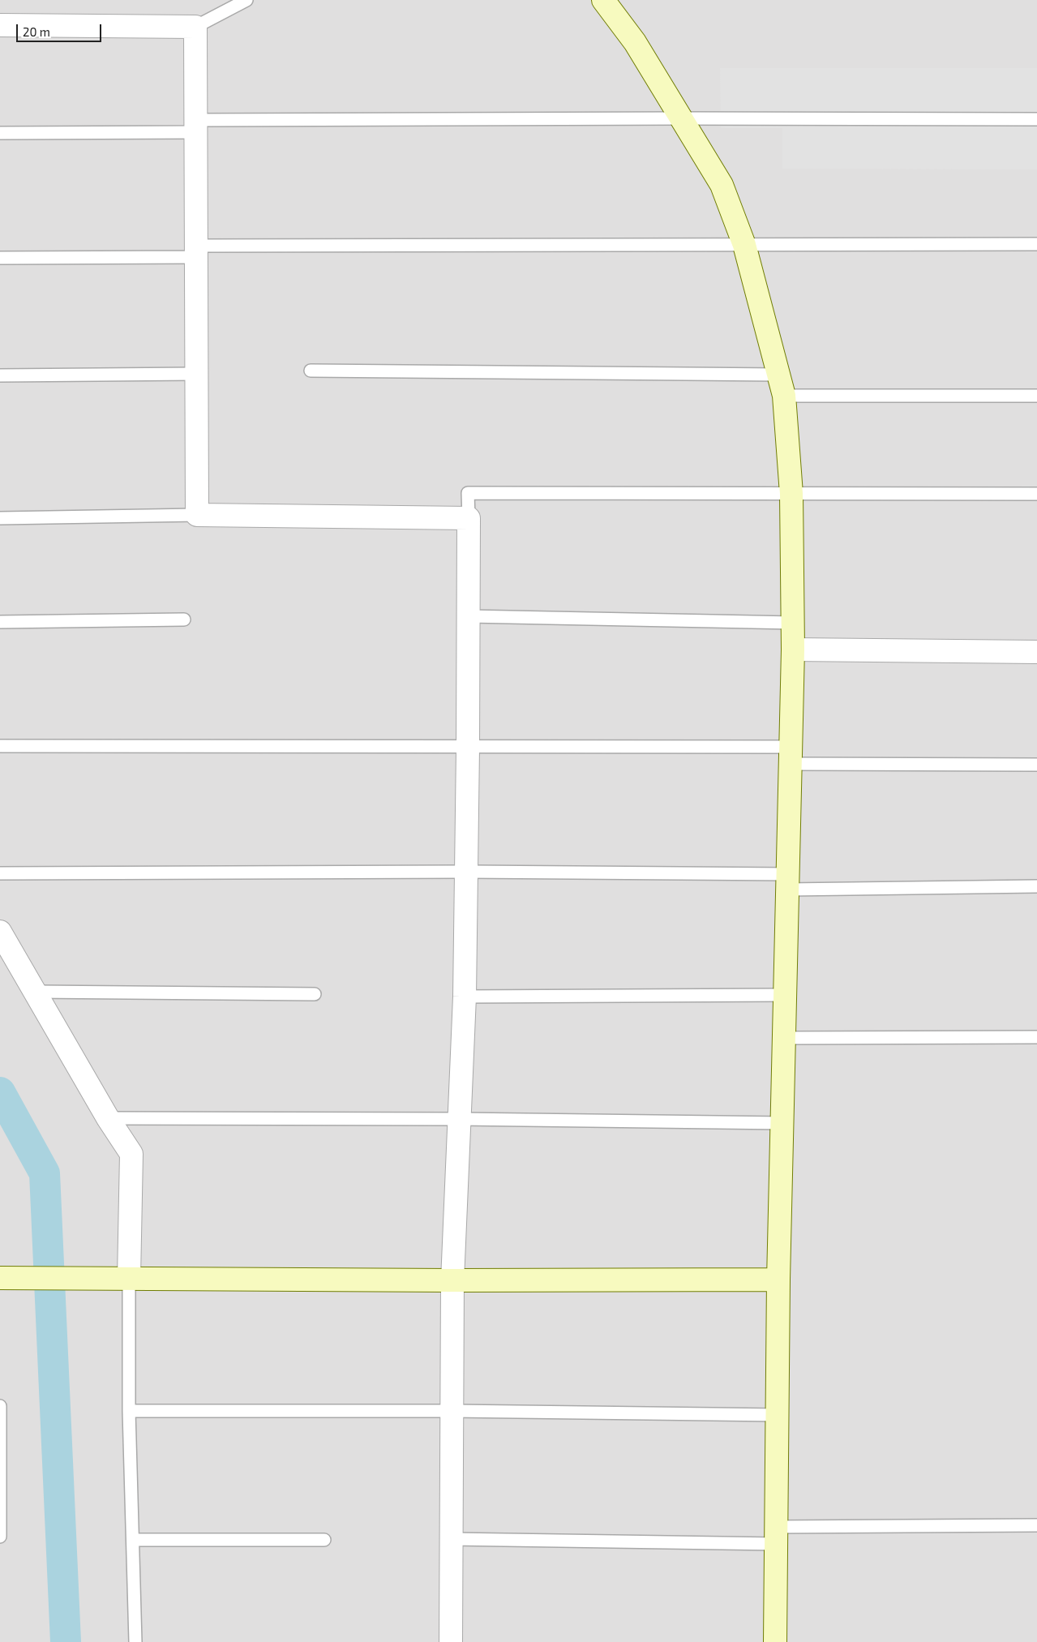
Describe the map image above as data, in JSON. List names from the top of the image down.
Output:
{
  "scale_bar": "20 m"
}
